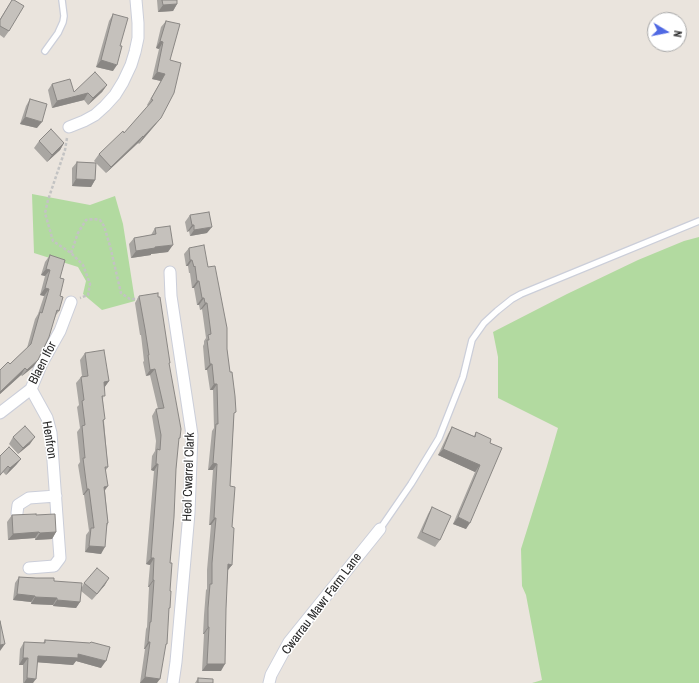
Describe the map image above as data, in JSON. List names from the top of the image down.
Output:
{
  "streets": {
    "street": [
      "Blaen Ifor",
      "Henfron",
      "Heol Cwarrel Clark",
      "Cwarrau Mawr Farm Lane"
    ]
  },
  "crossings": [
    ["Blaen Ifor", "Henfron"]
  ],
  "north": "right"
}
